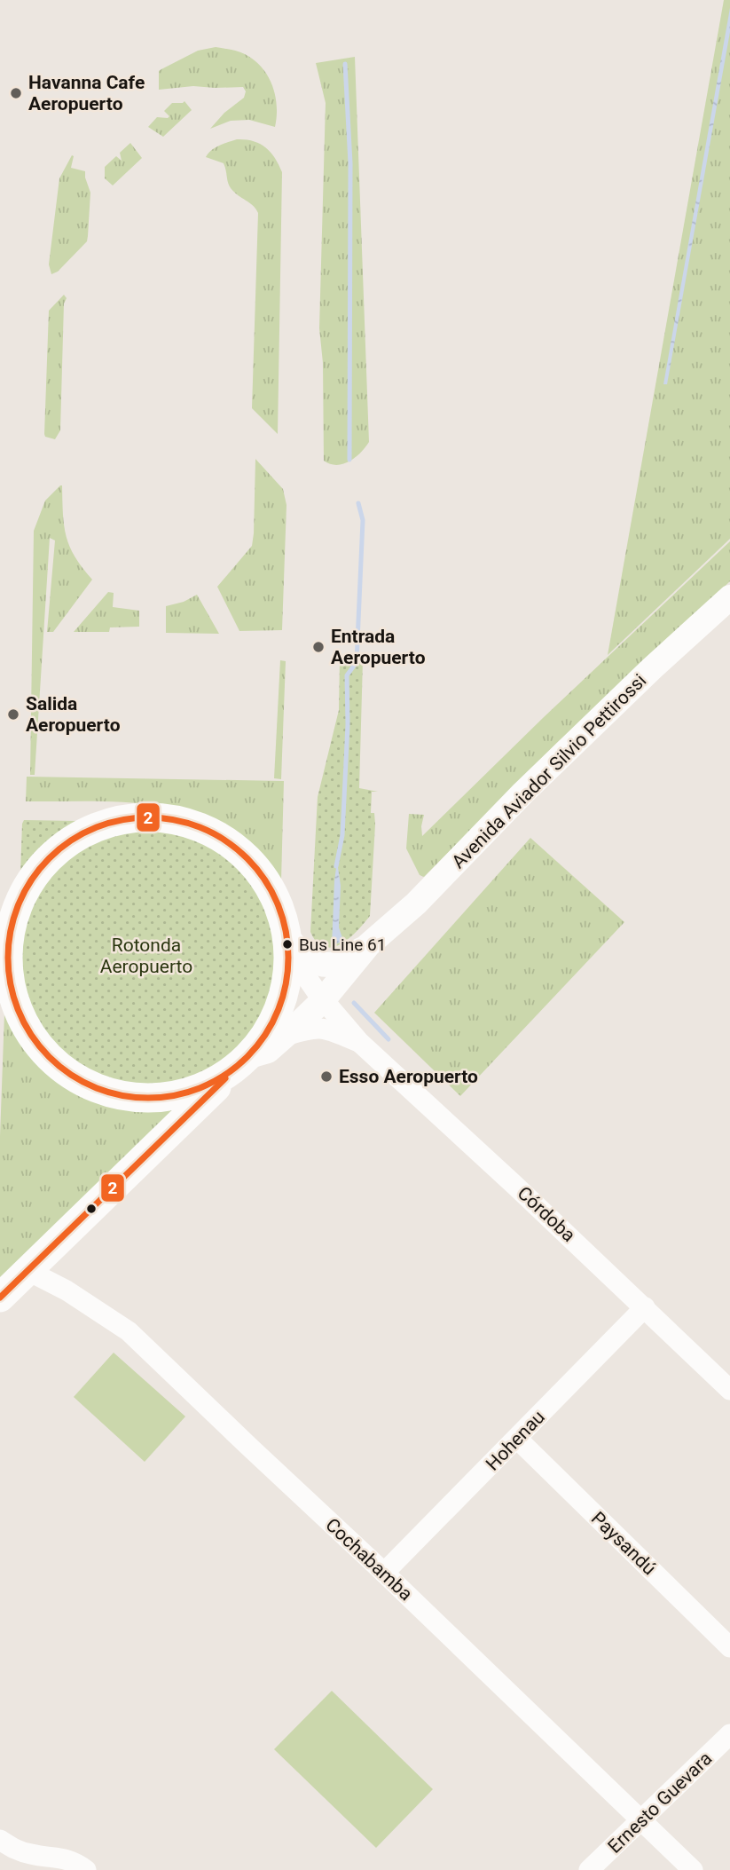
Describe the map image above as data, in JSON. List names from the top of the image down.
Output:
{
  "streets": {
    "highway": ["Avenida Aviador Silvio Pettirossi"],
    "street": [
      "Córdoba",
      "Hohenau",
      "Paysandú",
      "Cochabamba",
      "Ernesto Guevara"
    ]
  },
  "crossings": [
    ["Avenida Aviador Silvio Pettirossi", "Córdoba"],
    ["Avenida Aviador Silvio Pettirossi", "Cochabamba"],
    ["Córdoba", "Hohenau"],
    ["Hohenau", "Paysandú"],
    ["Hohenau", "Cochabamba"],
    ["Cochabamba", "Ernesto Guevara"]
  ],
  "parks": ["Rotonda Aeropuerto"],
  "places": [
    "Havanna Cafe Aeropuerto",
    "Entrada Aeropuerto",
    "Salida Aeropuerto",
    "Bus Line 61",
    "Esso Aeropuerto"
  ],
  "lines": ["transit line 2"]
}
